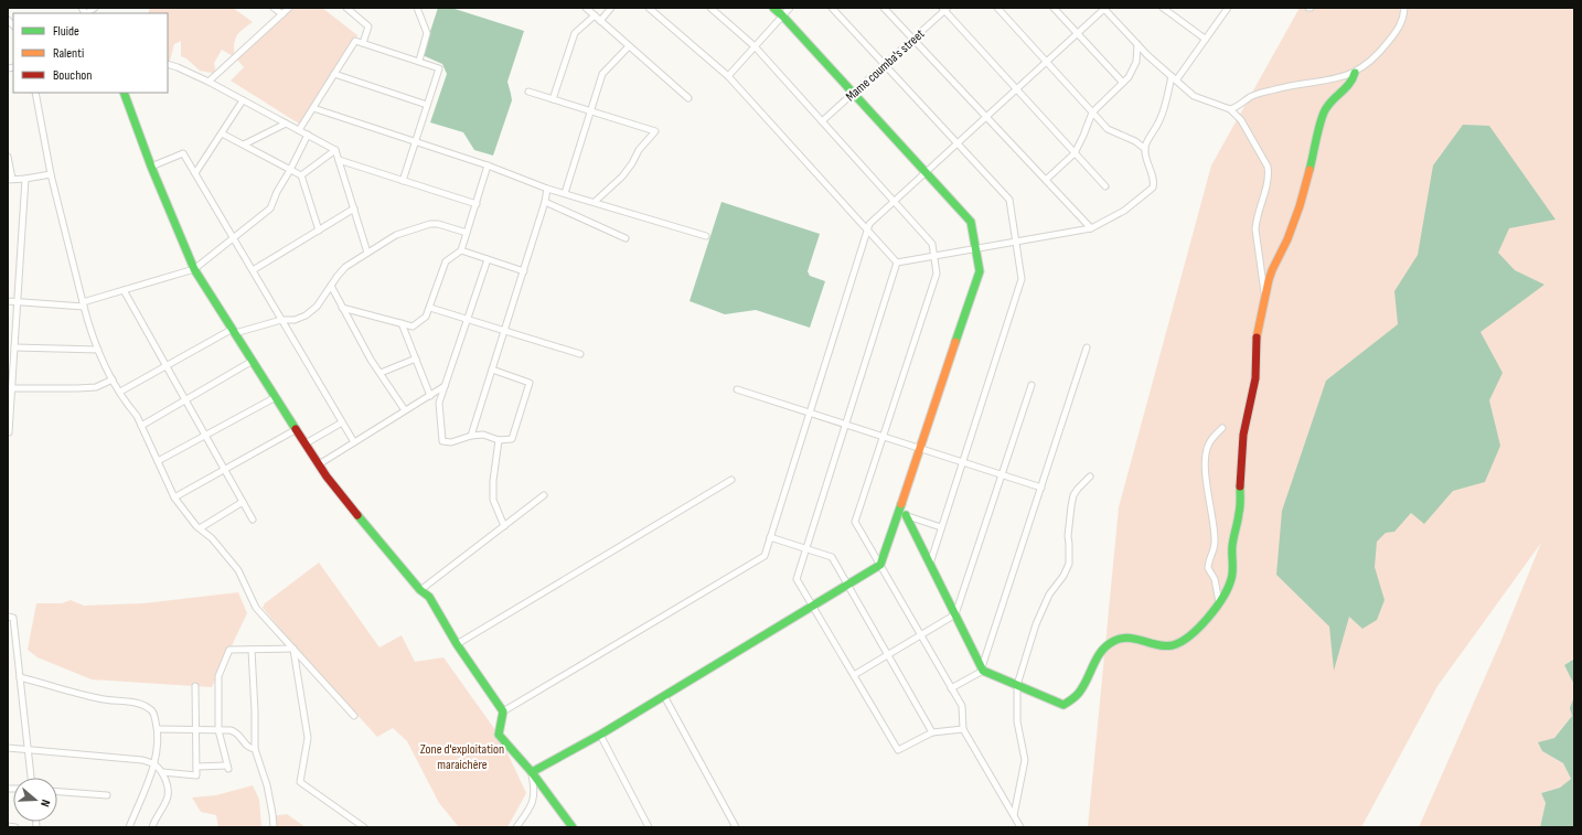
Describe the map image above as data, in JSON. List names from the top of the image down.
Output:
{
  "streets": {
    "street": ["Mame coumba's street"]
  },
  "parks": ["Zone d'exploitation maraichère"],
  "legend": ["Fluide", "Ralenti", "Bouchon"],
  "north": "right"
}
